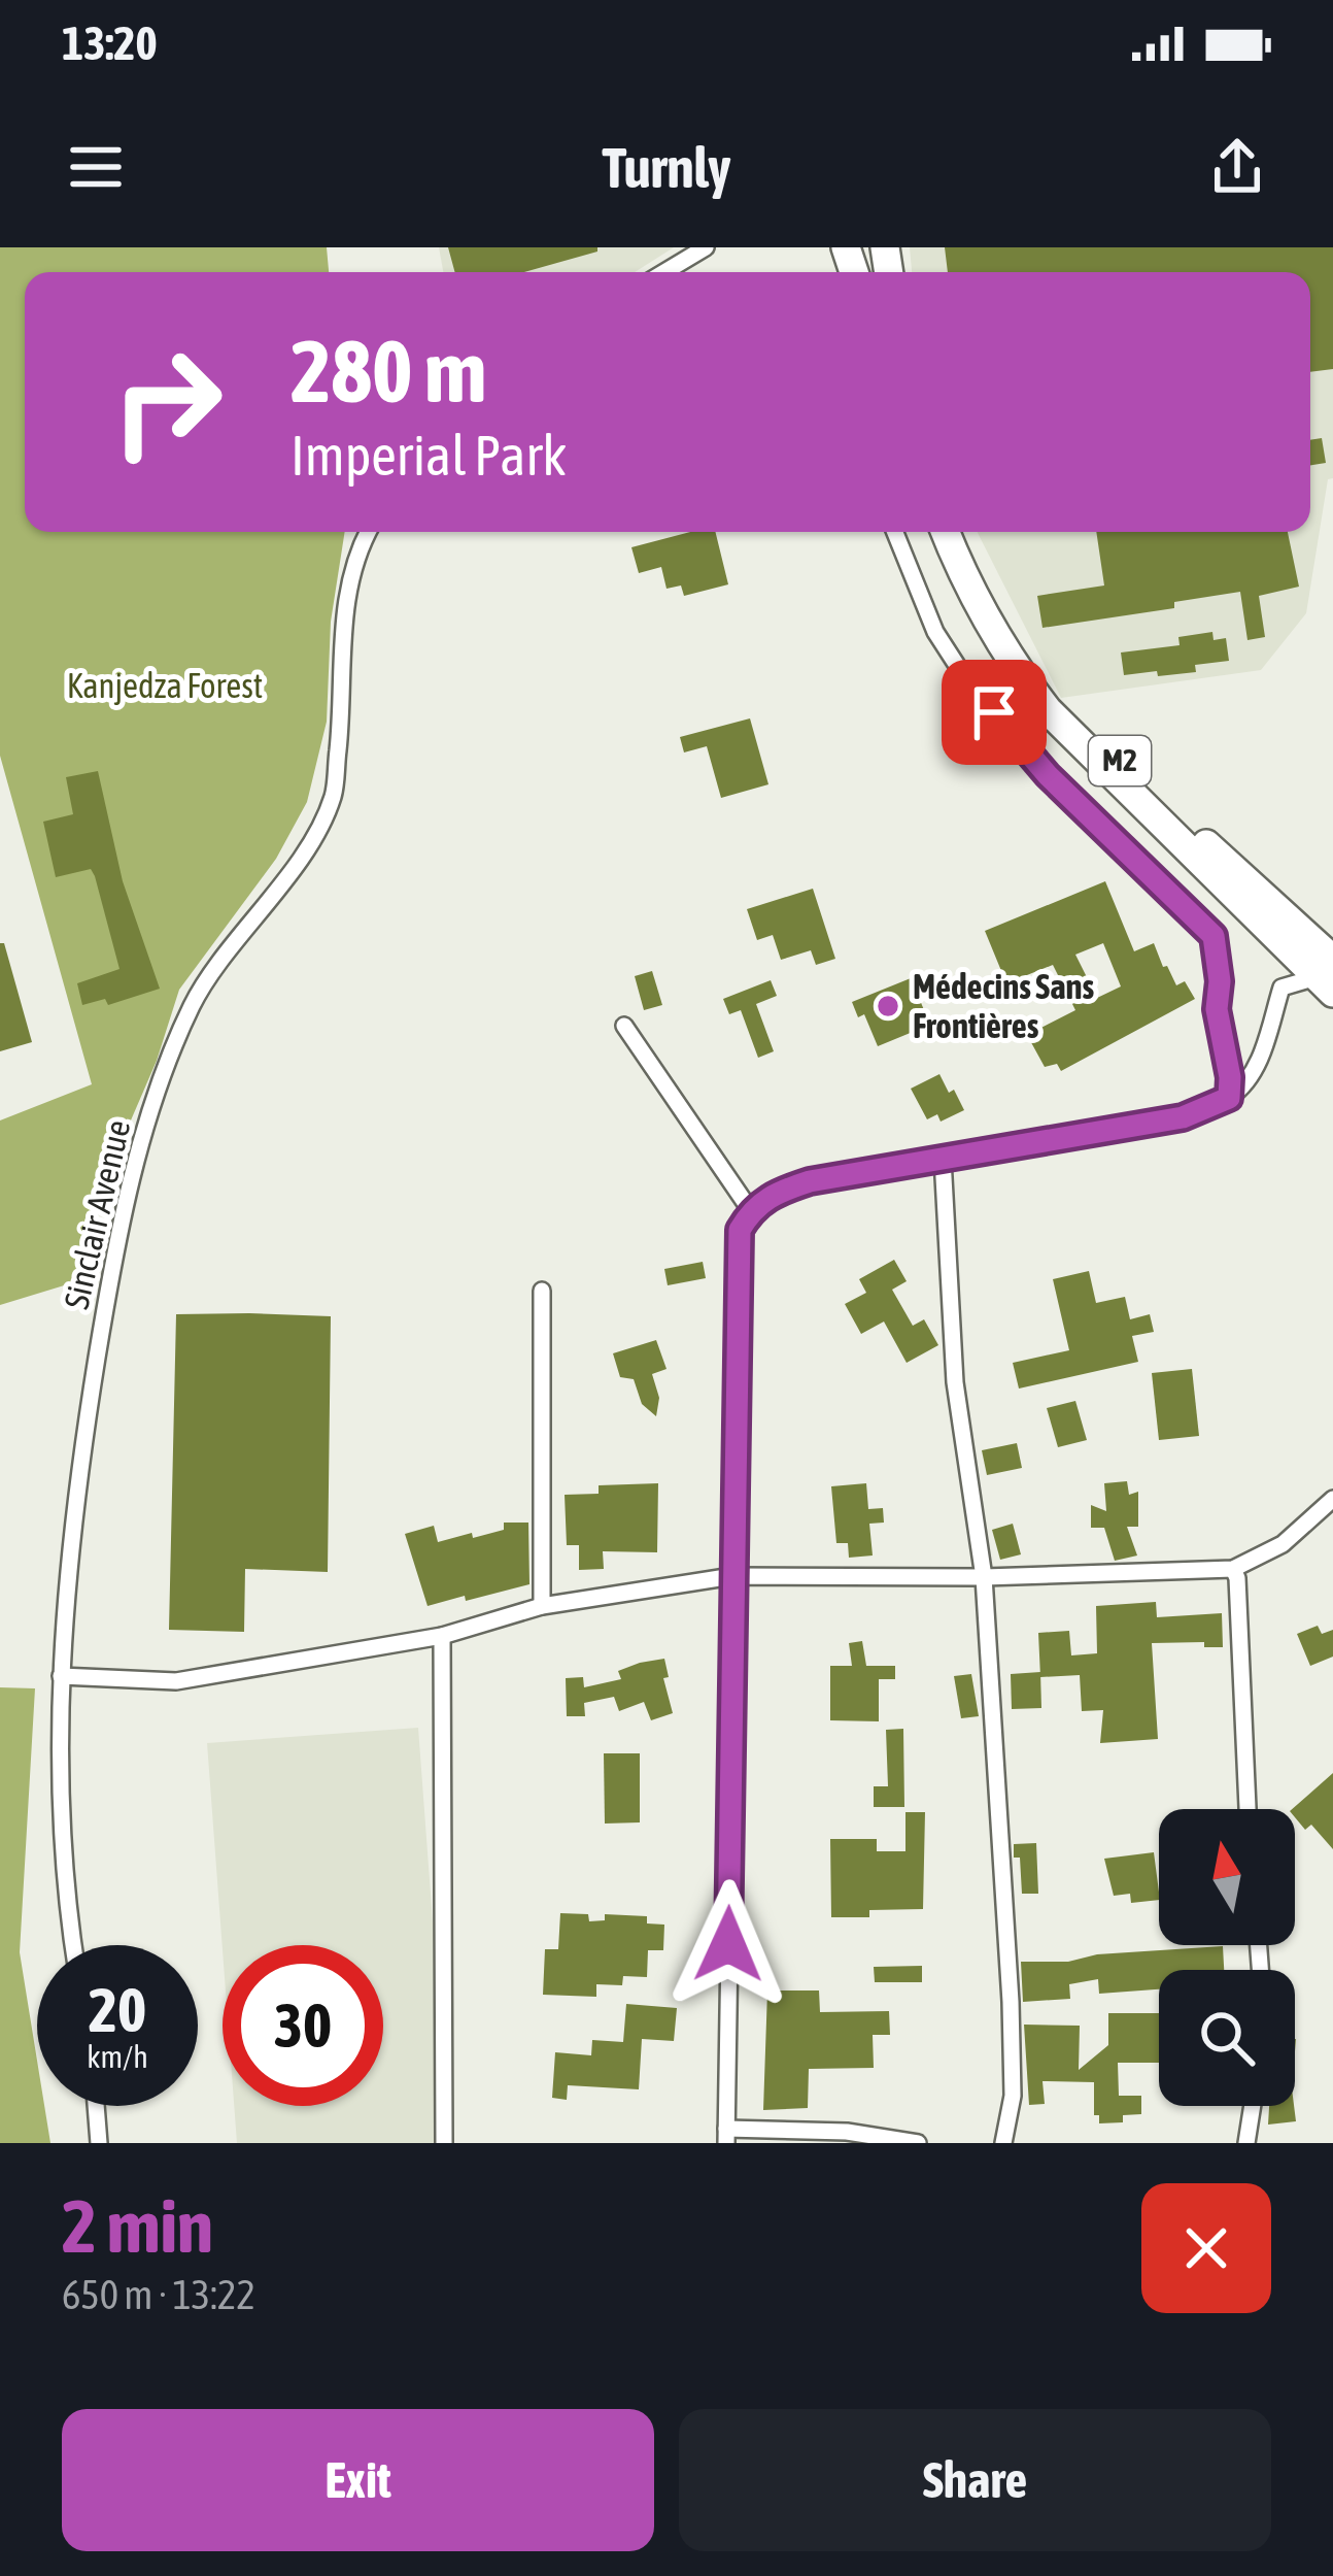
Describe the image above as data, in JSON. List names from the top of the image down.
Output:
{
  "streets": {
    "highway": ["M2"],
    "street": ["Sinclair Avenue"]
  },
  "parks": ["Kanjedza Forest"],
  "places": ["Médecins Sans Frontières"],
  "north": "top",
  "page": {
    "status": "13:20",
    "header": "Turnly",
    "turn": ["280 m", "Imperial Park"],
    "speed": "20 km/h",
    "limit": "30",
    "heading": ["2 min", "650 m · 13:22"],
    "buttons": ["Exit", "Share"]
  }
}
